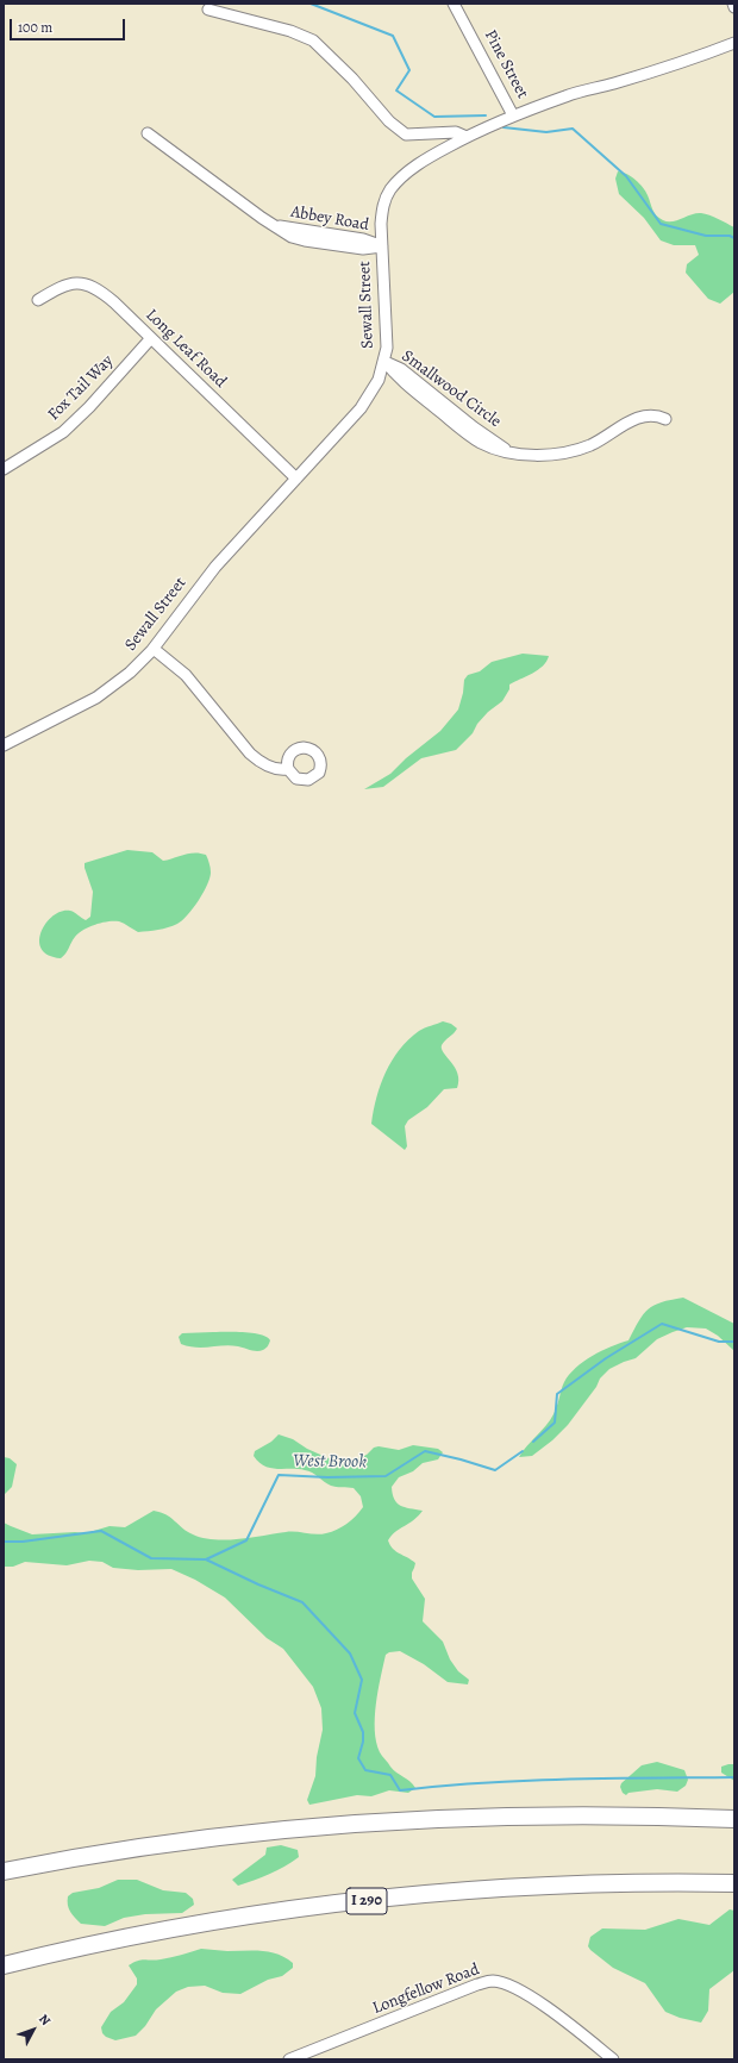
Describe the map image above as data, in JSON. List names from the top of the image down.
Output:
{
  "streets": {
    "highway": ["I 290"],
    "street": [
      "Pine Street",
      "Abbey Road",
      "Sewall Street",
      "Long Leaf Road",
      "Fox Tail Way",
      "Smallwood Circle",
      "Longfellow Road"
    ]
  },
  "crossings": [
    ["Pine Street", "Sewall Street"],
    ["Abbey Road", "Sewall Street"],
    ["Sewall Street", "Long Leaf Road"],
    ["Sewall Street", "Smallwood Circle"],
    ["Long Leaf Road", "Fox Tail Way"]
  ],
  "water": ["West Brook"],
  "scale_bar": "100 m",
  "north": "top right"
}
